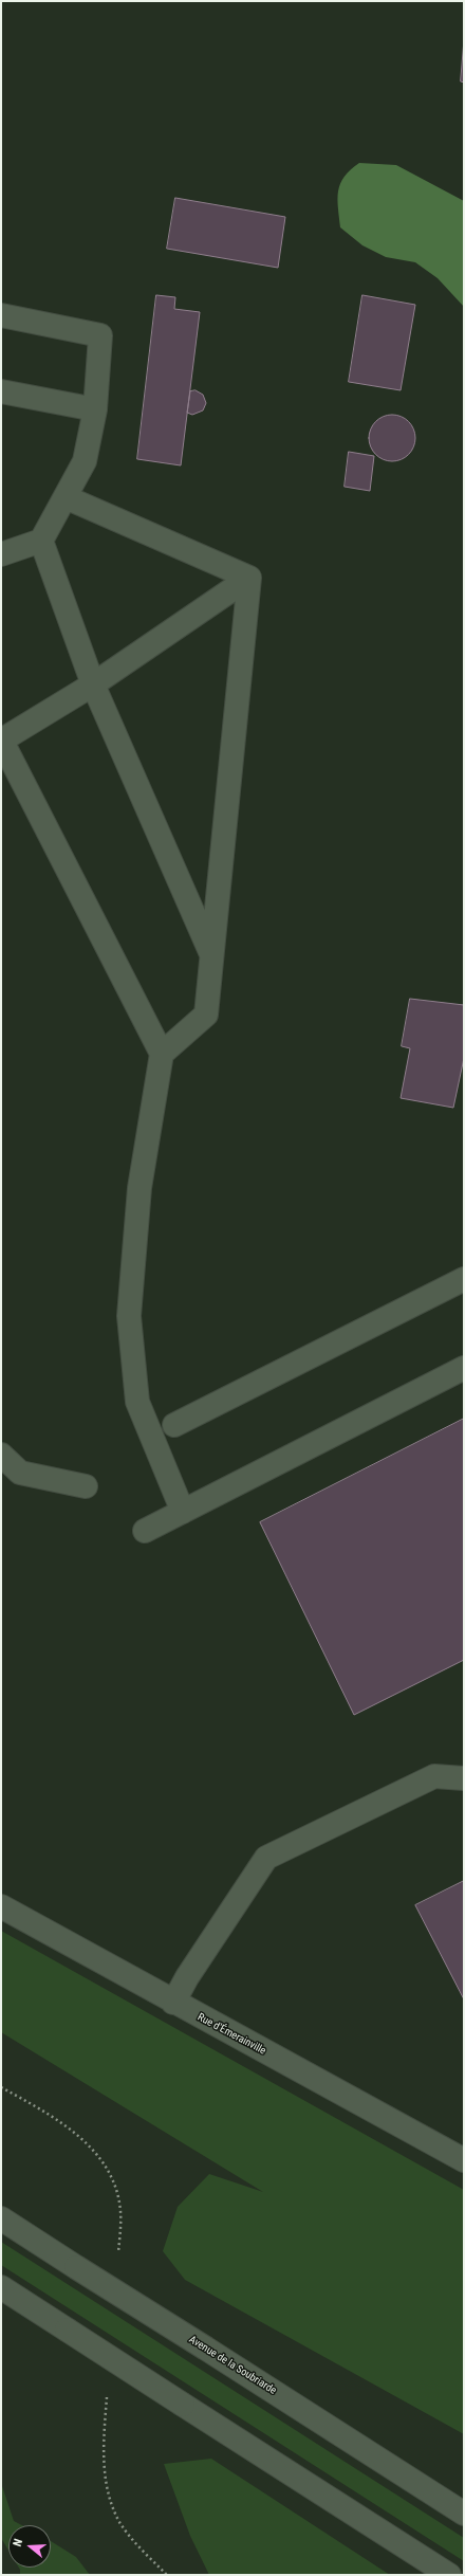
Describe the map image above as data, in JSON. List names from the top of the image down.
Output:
{
  "streets": {
    "street": ["Rue d'Émerainville", "Avenue de la Soubriarde"]
  },
  "north": "left"
}
